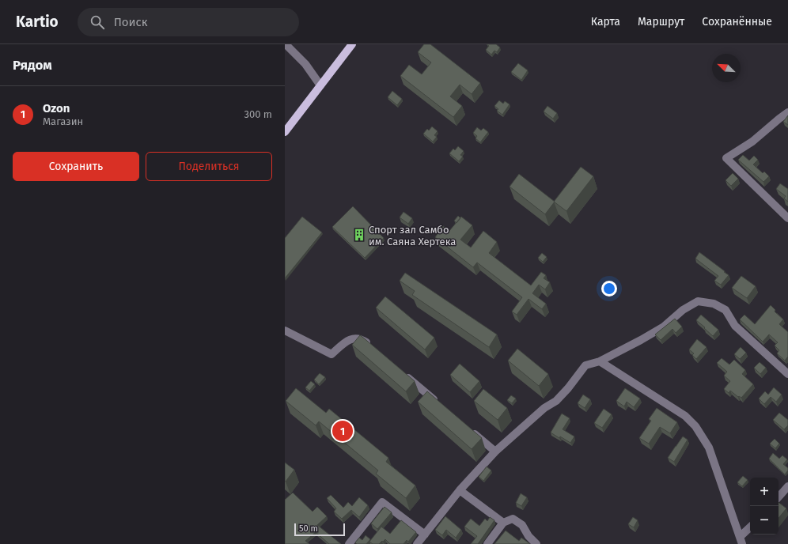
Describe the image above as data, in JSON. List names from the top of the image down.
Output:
{
  "places": {
    "building": ["Спорт зал Самбо им. Саяна Хертека"]
  },
  "scale_bar": "50 m",
  "north": "top left",
  "page": {
    "header": "Kartio",
    "search": "Поиск",
    "nav": ["Карта", "Маршрут", "Сохранённые"],
    "heading": "Рядом",
    "list": [
      {
        "mark": "1",
        "name": "Ozon",
        "note": "Магазин",
        "value": "300 m"
      }
    ],
    "buttons": ["Сохранить", "Поделиться"],
    "pins": "1",
    "map_buttons": ["+", "−"],
    "scale": "50 m"
  }
}
